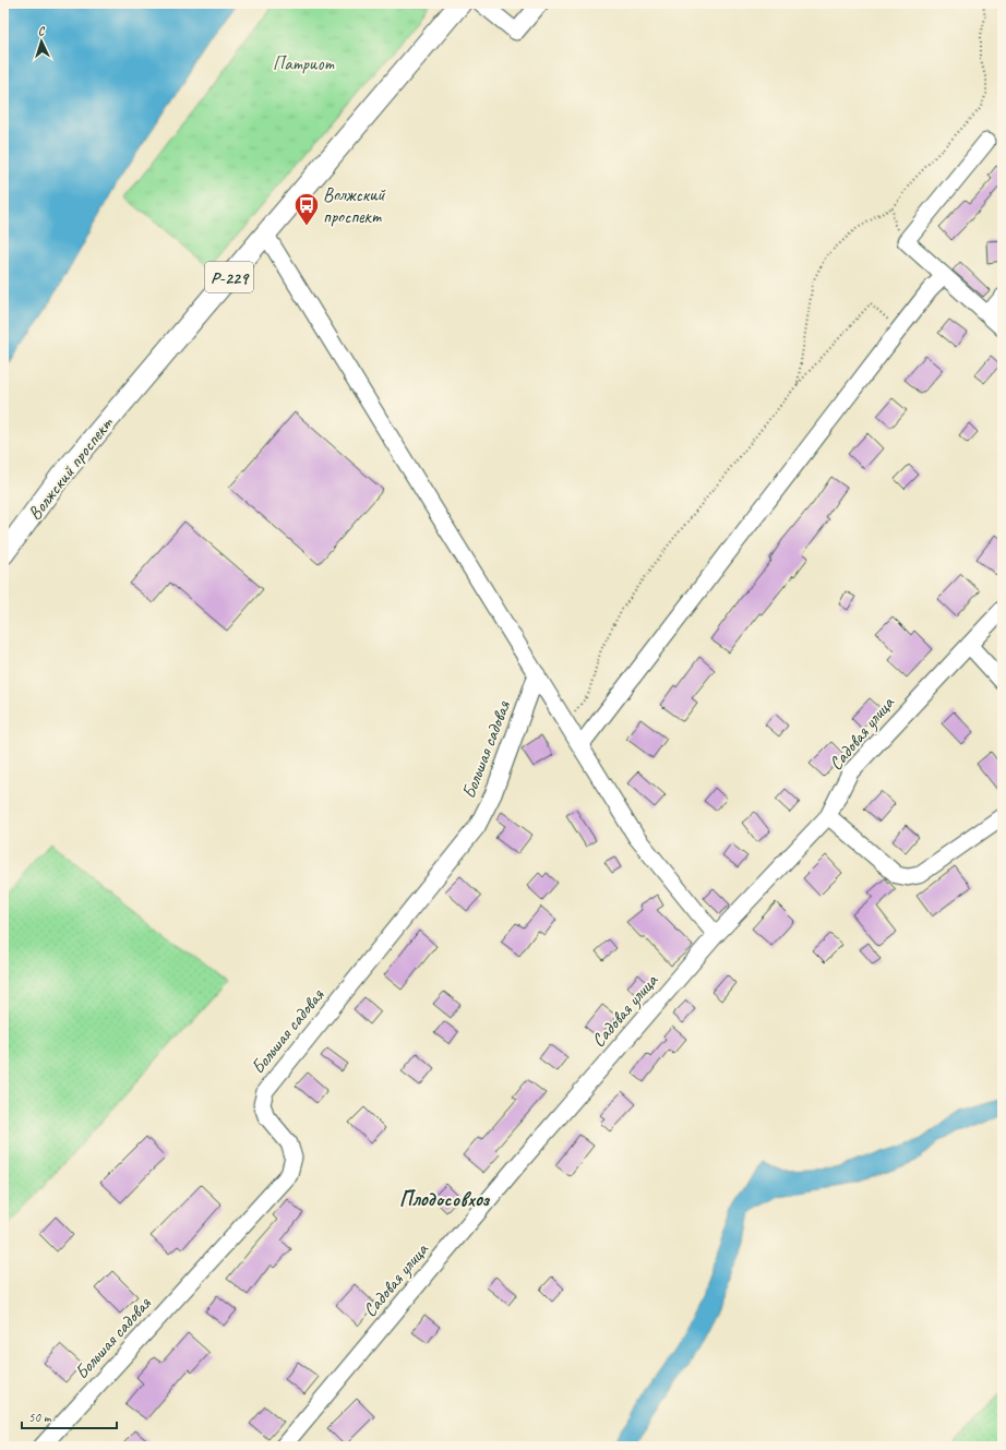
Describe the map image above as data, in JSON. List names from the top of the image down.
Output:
{
  "streets": {
    "main road": ["Р-229", "Волжский проспект"],
    "street": ["Садовая улица", "Большая садовая"]
  },
  "districts": ["Плодосовхоз"],
  "parks": ["Патриот"],
  "places": {
    "bus stop": ["Волжский проспект"]
  },
  "scale_bar": "50 m",
  "north": "top"
}
